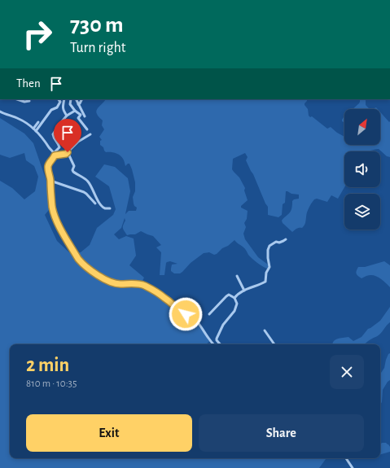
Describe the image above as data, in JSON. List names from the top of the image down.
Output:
{
  "north": "top right",
  "page": {
    "turn": ["730 m", "Turn right"],
    "then": "Then",
    "heading": ["2 min", "810 m · 10:35"],
    "buttons": ["Exit", "Share"]
  }
}
